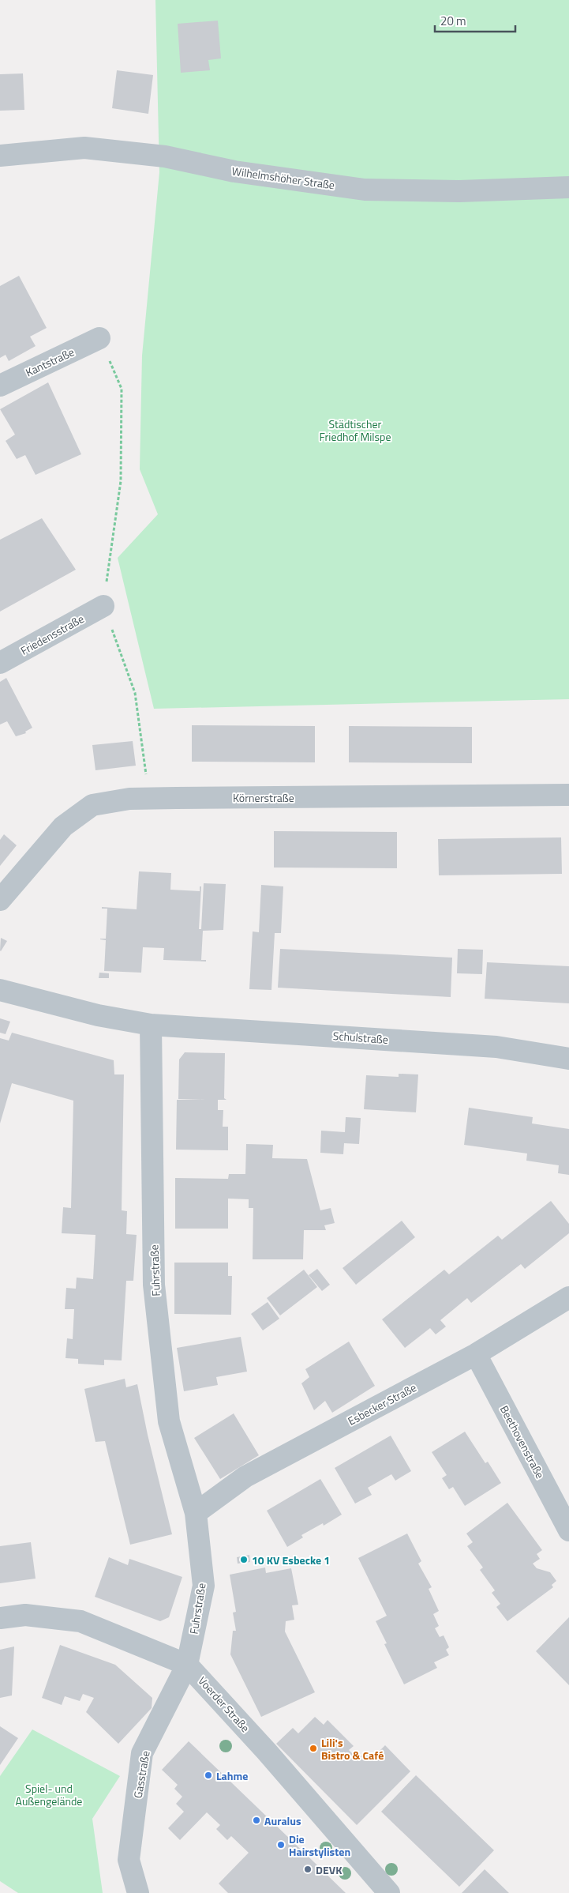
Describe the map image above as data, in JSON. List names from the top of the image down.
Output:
{
  "streets": {
    "street": [
      "Wilhelmshöher Straße",
      "Kantstraße",
      "Friedensstraße",
      "Körnerstraße",
      "Schulstraße",
      "Fuhrstraße",
      "Esbecker Straße",
      "Beethovenstraße",
      "Voerder Straße",
      "Gasstraße"
    ]
  },
  "crossings": [
    ["Schulstraße", "Fuhrstraße"],
    ["Fuhrstraße", "Esbecker Straße"],
    ["Fuhrstraße", "Voerder Straße"],
    ["Fuhrstraße", "Gasstraße"],
    ["Esbecker Straße", "Beethovenstraße"],
    ["Voerder Straße", "Gasstraße"]
  ],
  "parks": ["Städtischer Friedhof Milspe", "Spiel- und Außengelände"],
  "places": [
    "10 KV Esbecke 1",
    "Lili's Bistro & Café",
    "Lahme",
    "Auralus",
    "Die Hairstylisten",
    "DEVK"
  ],
  "scale_bar": "20 m"
}
